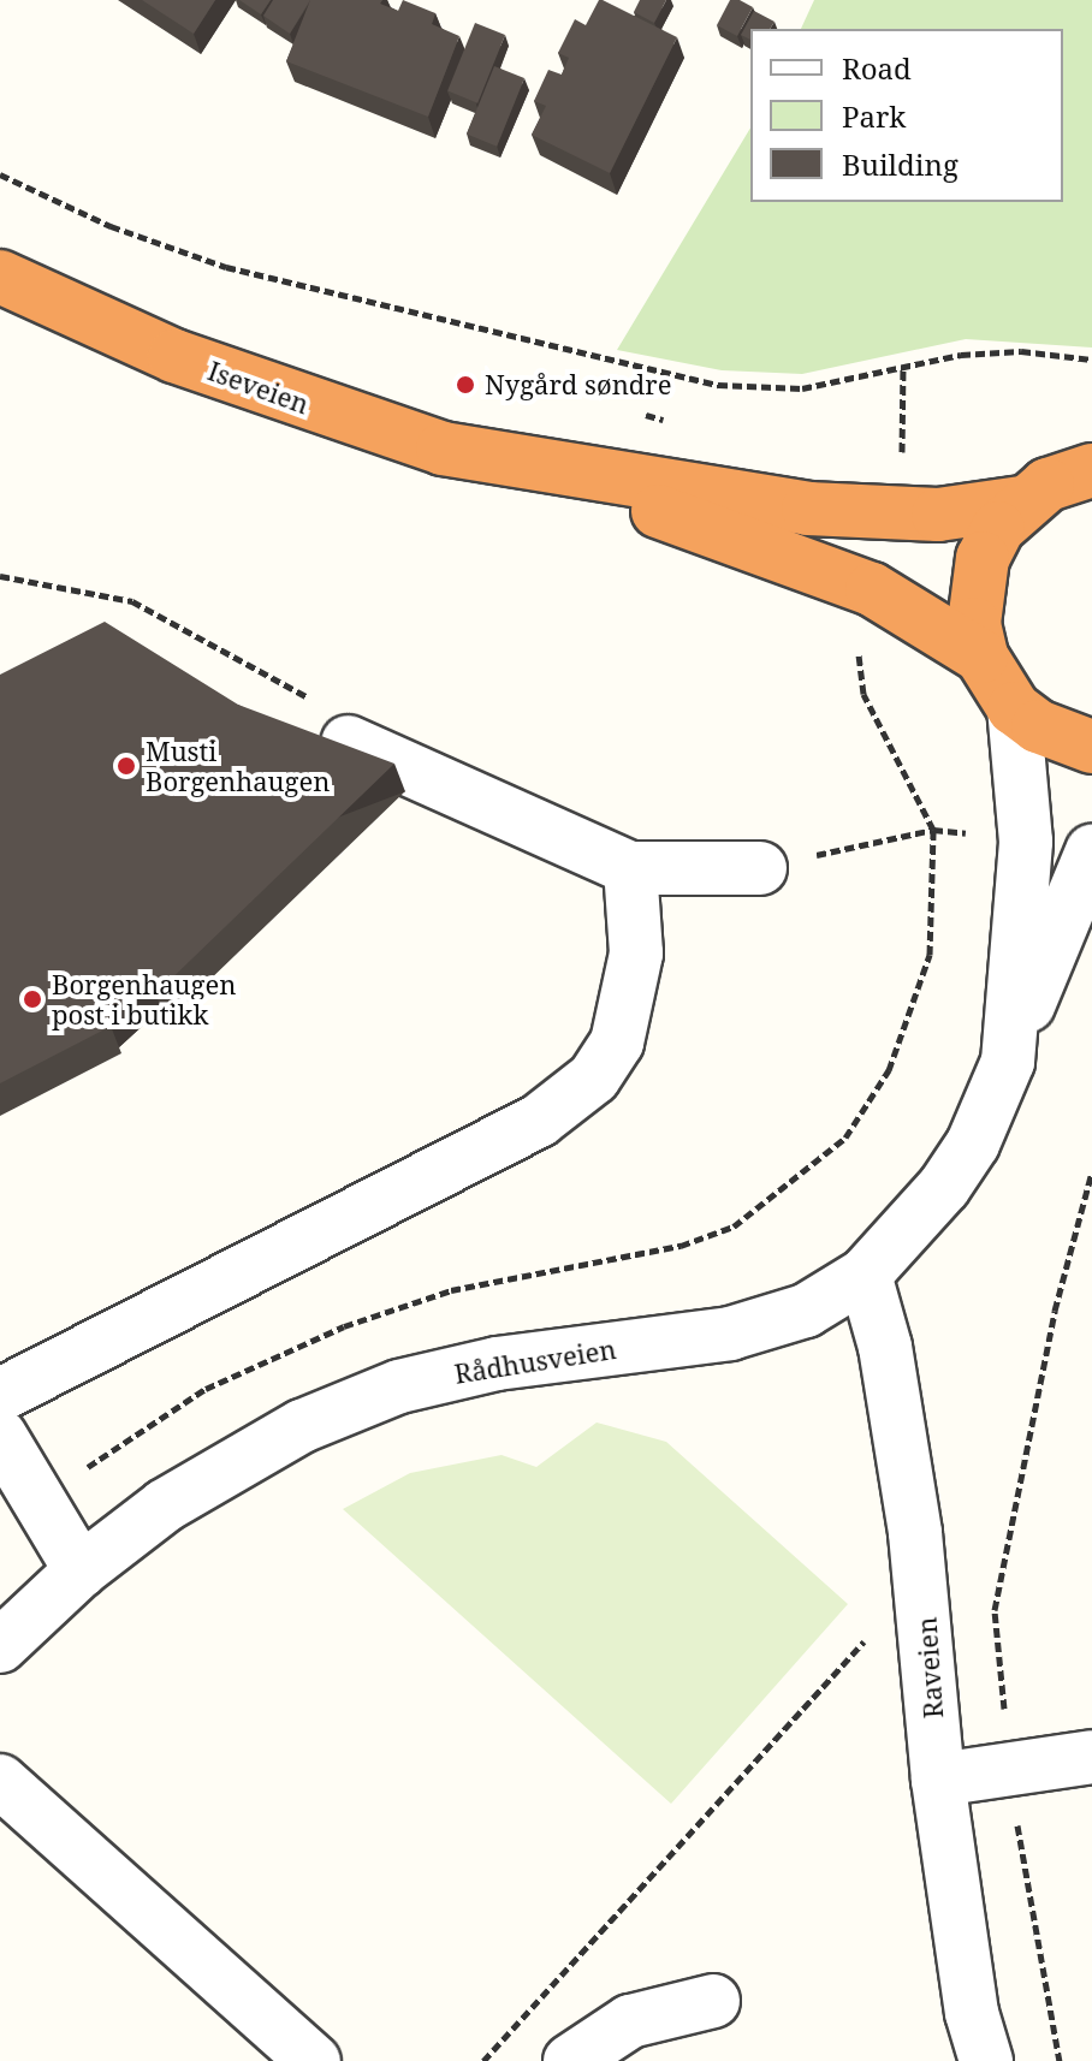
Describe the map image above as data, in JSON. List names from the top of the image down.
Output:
{
  "streets": {
    "highway": ["Iseveien"],
    "street": ["Rådhusveien", "Raveien"]
  },
  "crossings": [
    ["Rådhusveien", "Raveien"]
  ],
  "places": ["Nygård søndre", "Musti Borgenhaugen", "Borgenhaugen post i butikk"],
  "legend": ["Road", "Park", "Building"]
}
